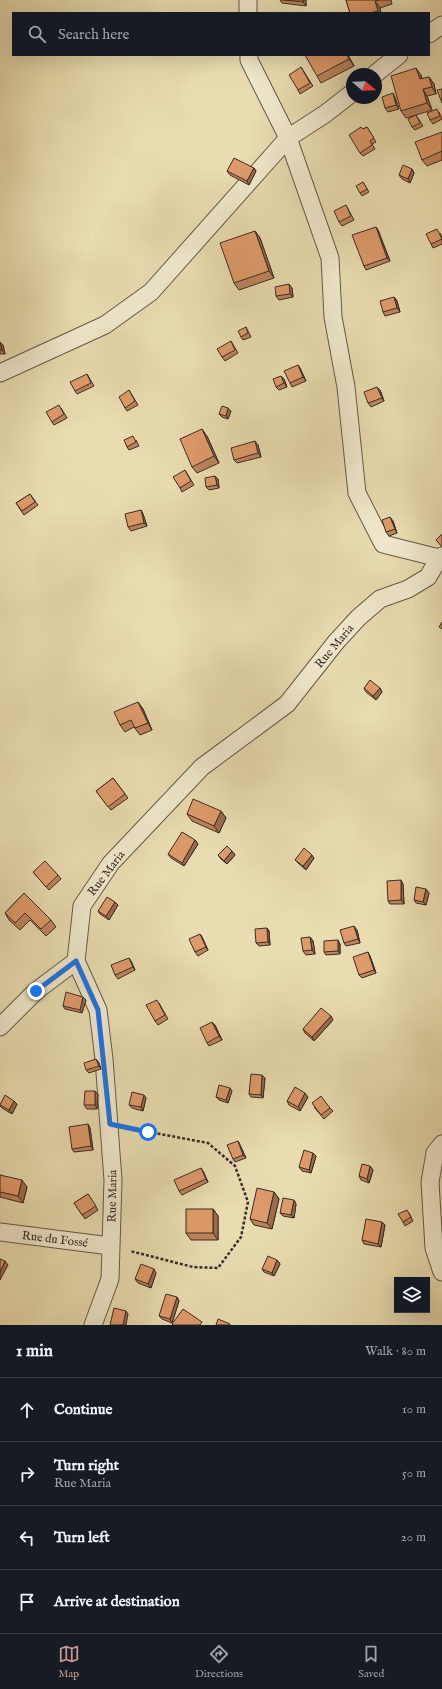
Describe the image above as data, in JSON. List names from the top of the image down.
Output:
{
  "streets": {
    "street": ["Rue Maria", "Rue du Fossé"]
  },
  "crossings": [
    ["Rue Maria", "Rue du Fossé"]
  ],
  "north": "right",
  "page": {
    "search": "Search here",
    "heading": ["1 min", "Walk · 80 m"],
    "list": [
      ["Continue", "10 m"],
      ["Turn right", "Rue Maria", "50 m"],
      ["Turn left", "20 m"],
      "Arrive at destination"
    ],
    "nav": ["Map", "Directions", "Saved"]
  }
}
